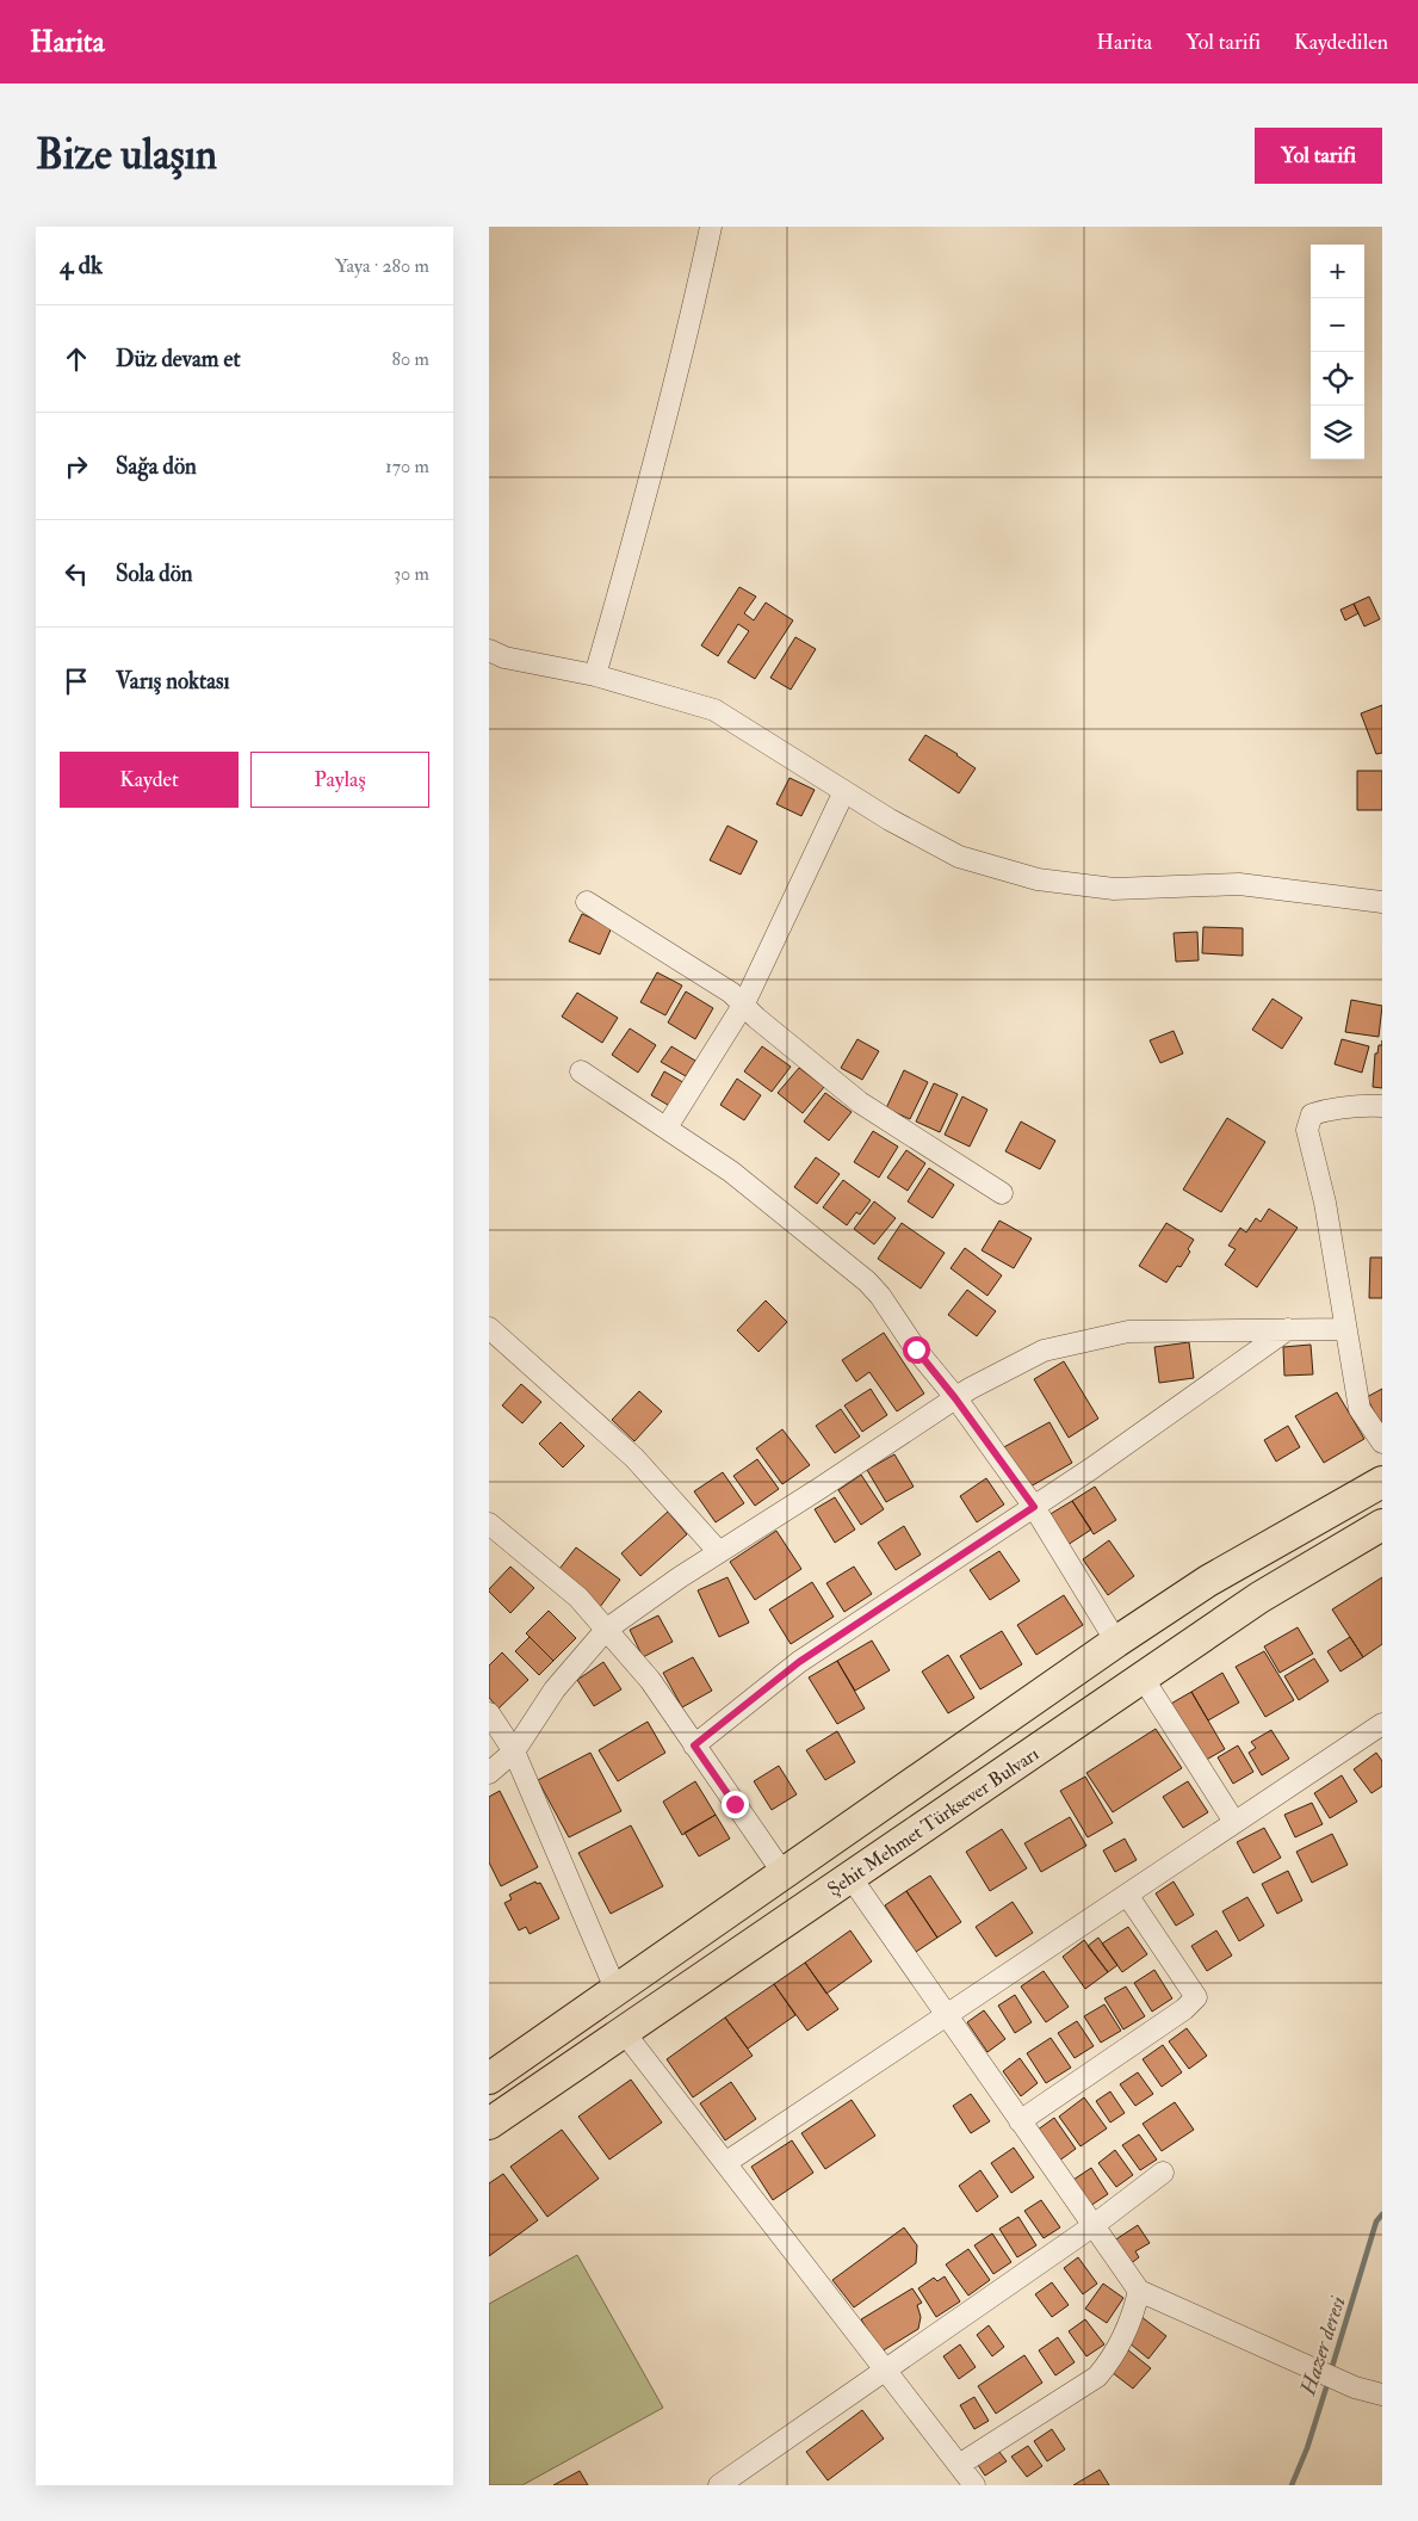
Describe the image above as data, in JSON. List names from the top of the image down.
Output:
{
  "streets": {
    "highway": ["Şehit Mehmet Türksever Bulvarı"]
  },
  "water": ["Hazer deresi"],
  "page": {
    "header": "Harita",
    "nav": ["Harita", "Yol tarifi", "Kaydedilen"],
    "buttons": [
      "Yol tarifi",
      ["Kaydet", "Paylaş"]
    ],
    "title": "Bize ulaşın",
    "heading": ["4 dk", "Yaya · 280 m"],
    "map_buttons": ["+", "−"],
    "list": [
      ["Düz devam et", "80 m"],
      ["Sağa dön", "170 m"],
      ["Sola dön", "30 m"],
      "Varış noktası"
    ]
  }
}
